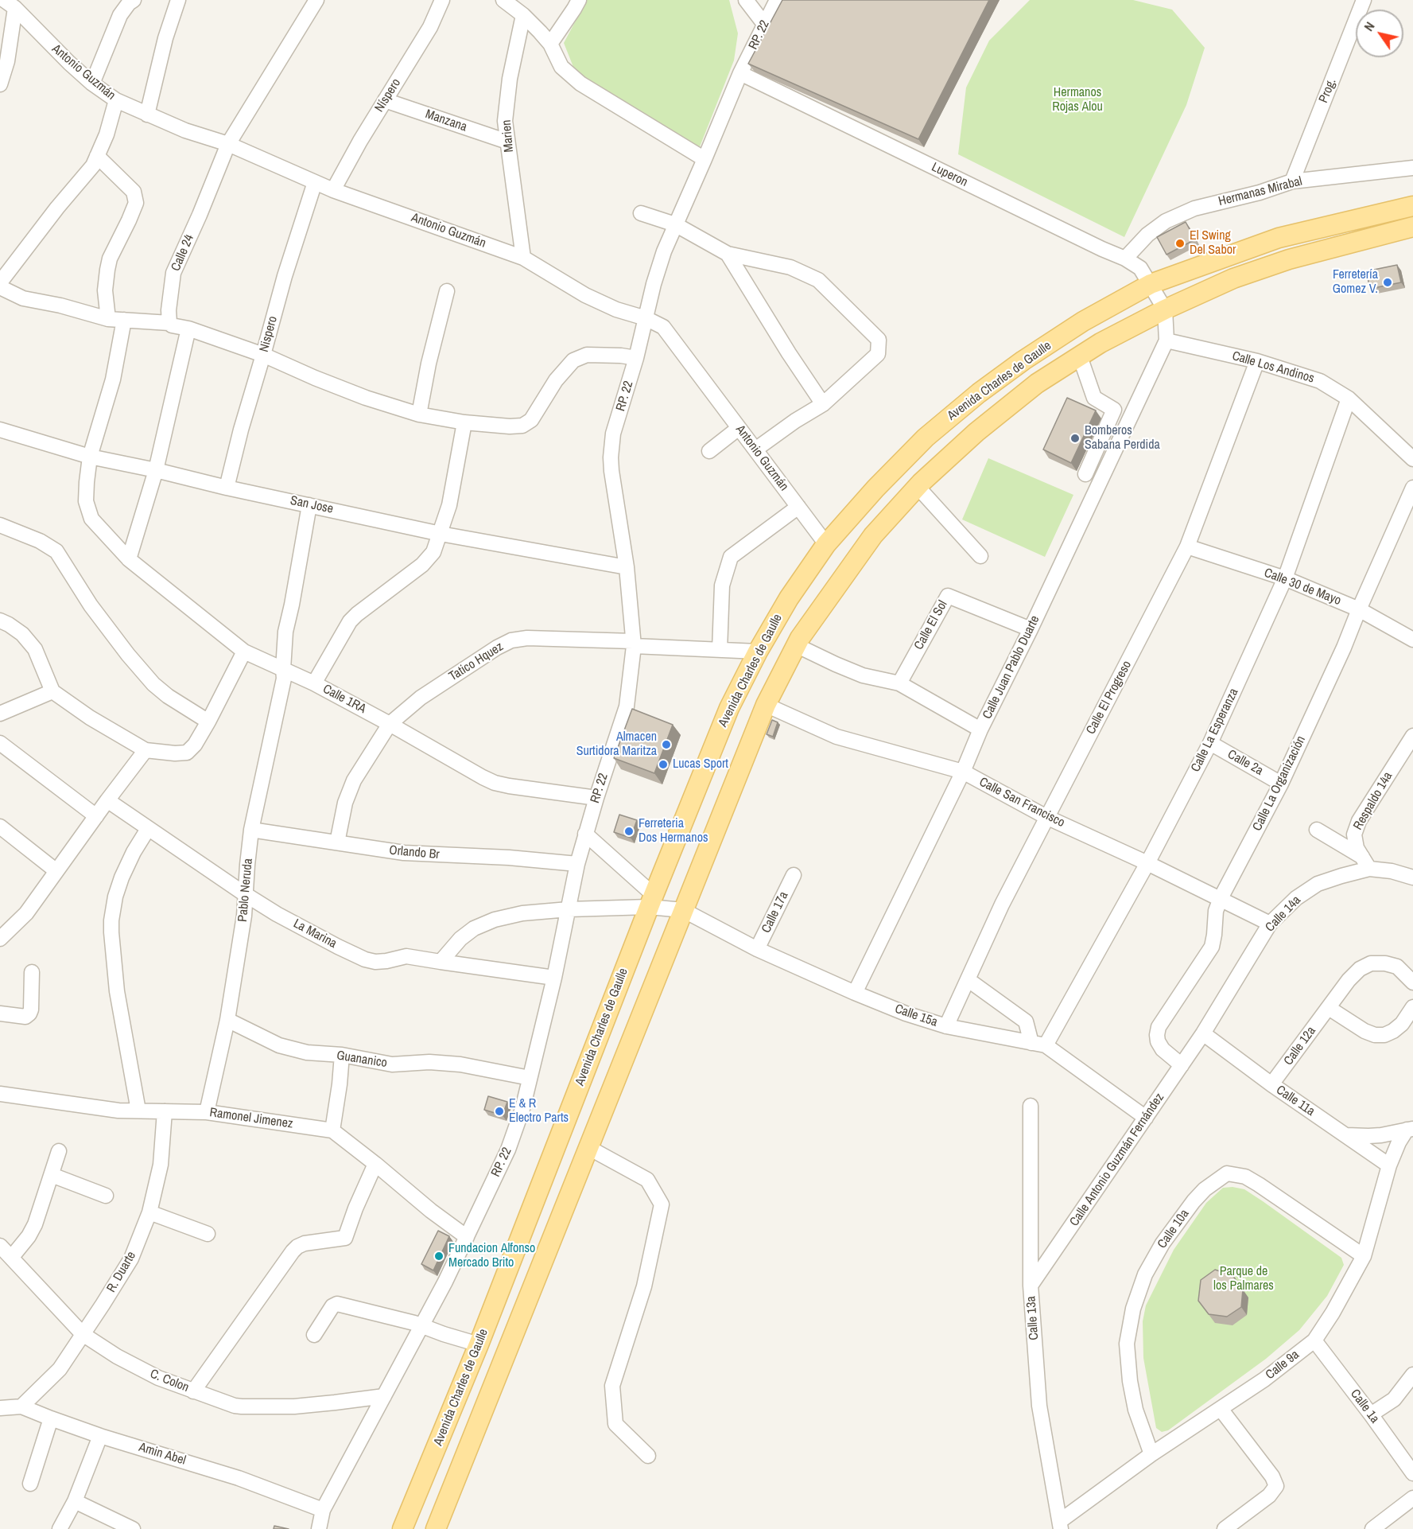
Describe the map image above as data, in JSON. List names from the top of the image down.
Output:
{
  "streets": {
    "main road": ["Avenida Charles de Gaulle"],
    "street": [
      "RP. 22",
      "Antonio Guzmán",
      "Prog.",
      "Níspero",
      "Manzana",
      "Marien",
      "Luperon",
      "Hermanas Mirabal",
      "Calle 24",
      "Nispero",
      "Calle Los Andinos",
      "San Jose",
      "Calle 30 de Mayo",
      "Calle El Sol",
      "Tatico Hquez",
      "Calle Juan Pablo Duarte",
      "Calle El Progreso",
      "Calle 1RA",
      "Calle La Esperanza",
      "Calle 2a",
      "Calle La Organización",
      "Respaldo 14a",
      "Calle San Francisco",
      "Orlando Br",
      "Pablo Neruda",
      "Calle 17a",
      "Calle 14a",
      "La Marina",
      "Calle 15a",
      "Calle 12a",
      "Guananico",
      "Calle 11a",
      "Ramonel Jimenez",
      "Calle Antonio Guzmán Fernández",
      "Calle 10a",
      "R. Duarte",
      "Calle 13a",
      "Calle 9a",
      "C. Colon",
      "Calle 1a",
      "Amin Abel"
    ]
  },
  "crossings": [
    ["RP. 22", "Antonio Guzmán"],
    ["RP. 22", "Luperon"],
    ["RP. 22", "San Jose"],
    ["RP. 22", "Tatico Hquez"],
    ["RP. 22", "Calle 1RA"],
    ["RP. 22", "Orlando Br"],
    ["RP. 22", "La Marina"],
    ["RP. 22", "Guananico"],
    ["RP. 22", "Ramonel Jimenez"],
    ["RP. 22", "C. Colon"],
    ["RP. 22", "Amin Abel"],
    ["Antonio Guzmán", "Níspero"],
    ["Antonio Guzmán", "Marien"],
    ["Antonio Guzmán", "Calle 24"],
    ["Antonio Guzmán", "Nispero"],
    ["Antonio Guzmán", "Avenida Charles de Gaulle"],
    ["Prog.", "Hermanas Mirabal"],
    ["Níspero", "Manzana"],
    ["Manzana", "Marien"],
    ["Luperon", "Hermanas Mirabal"],
    ["Luperon", "Avenida Charles de Gaulle"],
    ["Nispero", "San Jose"],
    ["Calle Los Andinos", "Calle Juan Pablo Duarte"],
    ["Calle Los Andinos", "Calle El Progreso"],
    ["Calle Los Andinos", "Calle La Esperanza"],
    ["Avenida Charles de Gaulle", "Tatico Hquez"],
    ["Avenida Charles de Gaulle", "Calle San Francisco"],
    ["Avenida Charles de Gaulle", "Calle 15a"],
    ["San Jose", "Calle 1RA"],
    ["San Jose", "Pablo Neruda"],
    ["Calle 30 de Mayo", "Calle El Progreso"],
    ["Calle 30 de Mayo", "Calle La Esperanza"],
    ["Calle 30 de Mayo", "Calle La Organización"],
    ["Calle El Sol", "Calle Juan Pablo Duarte"],
    ["Tatico Hquez", "Calle 1RA"],
    ["Calle Juan Pablo Duarte", "Calle San Francisco"],
    ["Calle Juan Pablo Duarte", "Calle 15a"],
    ["Calle El Progreso", "Calle San Francisco"],
    ["Calle El Progreso", "Calle 15a"],
    ["Calle 1RA", "Pablo Neruda"],
    ["Calle La Esperanza", "Calle 2a"],
    ["Calle La Esperanza", "Calle San Francisco"],
    ["Calle La Esperanza", "Calle 15a"],
    ["Calle 2a", "Calle La Organización"],
    ["Calle La Organización", "Calle San Francisco"],
    ["Calle La Organización", "Calle Antonio Guzmán Fernández"],
    ["Respaldo 14a", "Calle 14a"],
    ["Calle San Francisco", "Calle 14a"],
    ["Orlando Br", "Pablo Neruda"],
    ["Pablo Neruda", "La Marina"],
    ["Pablo Neruda", "Guananico"],
    ["Pablo Neruda", "Ramonel Jimenez"],
    ["Calle 17a", "Calle 15a"],
    ["Calle 14a", "Calle 11a"],
    ["Calle 14a", "Calle Antonio Guzmán Fernández"],
    ["Calle 15a", "Calle Antonio Guzmán Fernández"],
    ["Calle 12a", "Calle 11a"],
    ["Calle 11a", "Calle Antonio Guzmán Fernández"],
    ["Calle 11a", "Calle 9a"],
    ["Ramonel Jimenez", "R. Duarte"],
    ["Calle Antonio Guzmán Fernández", "Calle 13a"],
    ["Calle 10a", "Calle 9a"],
    ["R. Duarte", "C. Colon"],
    ["R. Duarte", "Amin Abel"],
    ["Calle 13a", "Calle 9a"],
    ["Calle 9a", "Calle 1a"]
  ],
  "parks": ["Hermanos Rojas Alou", "Parque de los Palmares"],
  "places": [
    "El Swing Del Sabor",
    "Ferretería Gomez V.",
    "Bomberos Sabana Perdida",
    "Almacen Surtidora Maritza",
    "Lucas Sport",
    "Ferreteria Dos Hermanos",
    "E & R Electro Parts",
    "Fundacion Alfonso Mercado Brito"
  ],
  "north": "top left"
}
